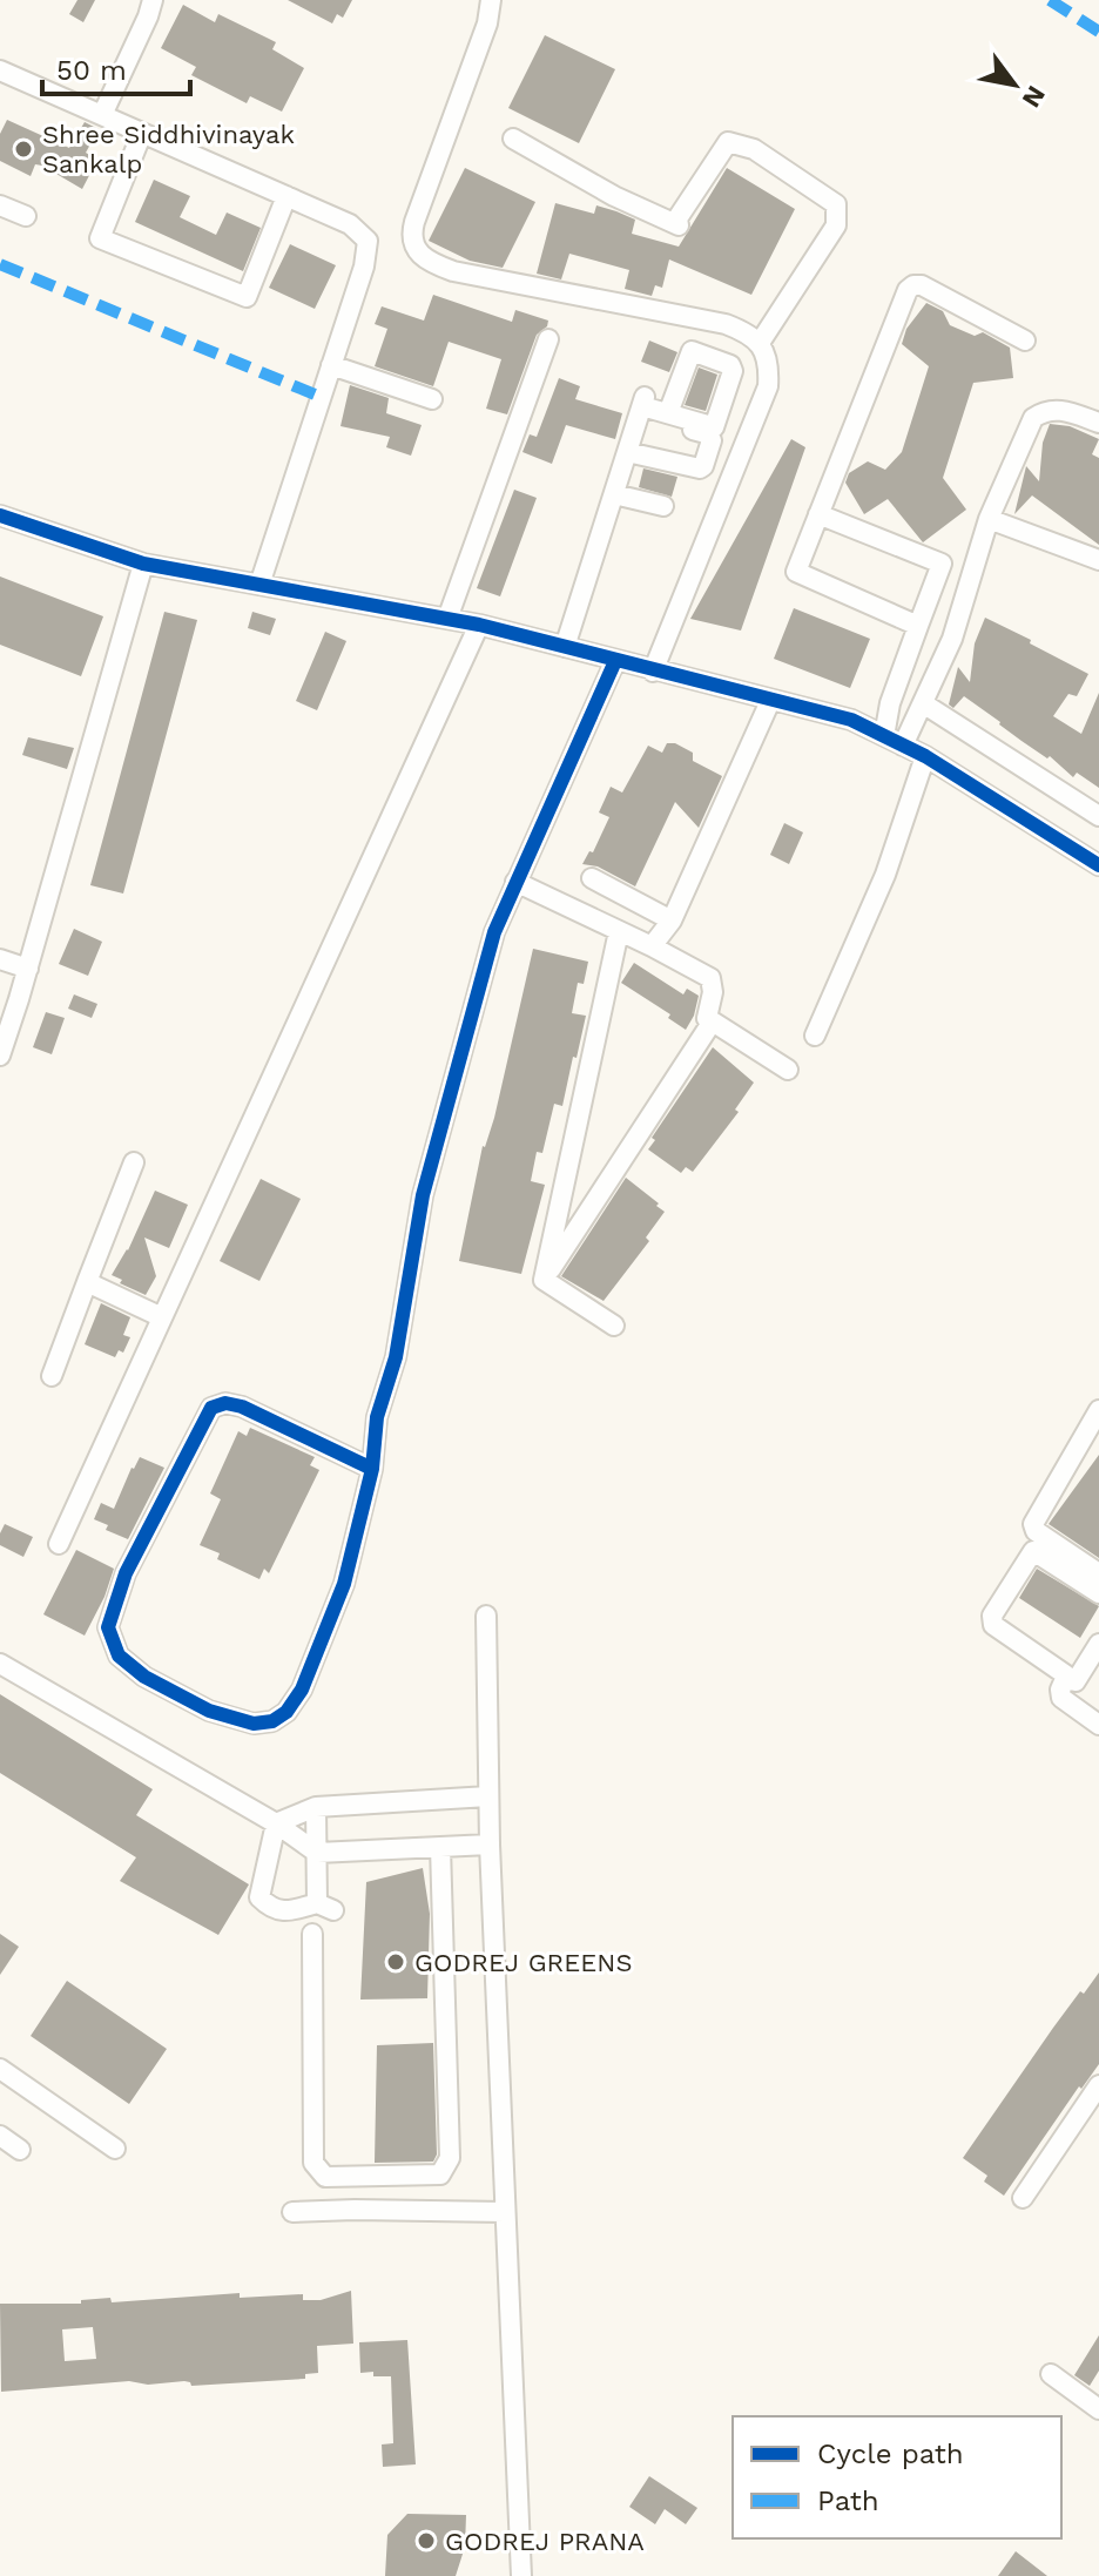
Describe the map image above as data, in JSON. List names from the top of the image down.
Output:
{
  "places": ["Shree Siddhivinayak Sankalp", "GODREJ GREENS", "GODREJ PRANA"],
  "legend": ["Cycle path", "Path"],
  "scale_bar": "50 m",
  "north": "bottom right"
}
